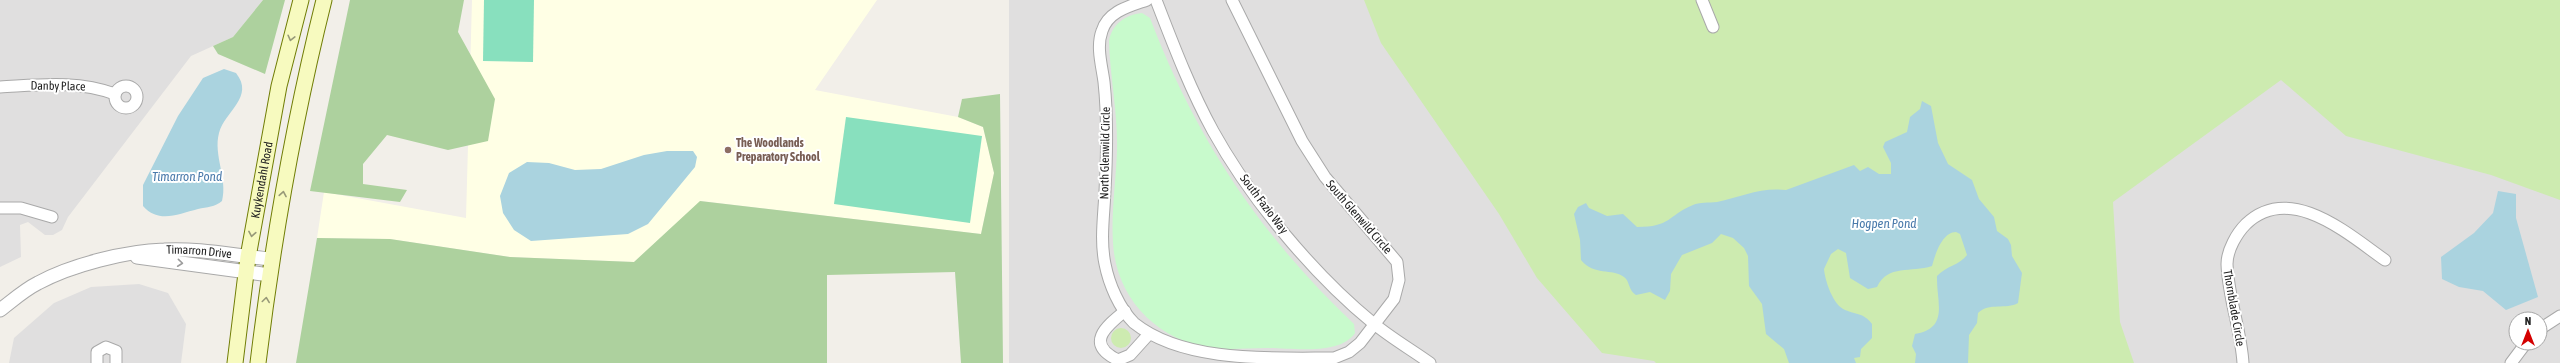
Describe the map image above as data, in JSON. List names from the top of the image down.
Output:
{
  "streets": {
    "main road": ["Kuykendahl Road"],
    "street": [
      "Danby Place",
      "North Glenwild Circle",
      "South Fazio Way",
      "South Glenwild Circle",
      "Timarron Drive",
      "Thornblade Circle"
    ]
  },
  "crossings": [
    ["North Glenwild Circle", "South Glenwild Circle"],
    ["Kuykendahl Road", "Timarron Drive"],
    ["South Fazio Way", "South Glenwild Circle"]
  ],
  "water": ["Timarron Pond", "Hogpen Pond"],
  "places": ["The Woodlands Preparatory School"],
  "north": "top"
}
